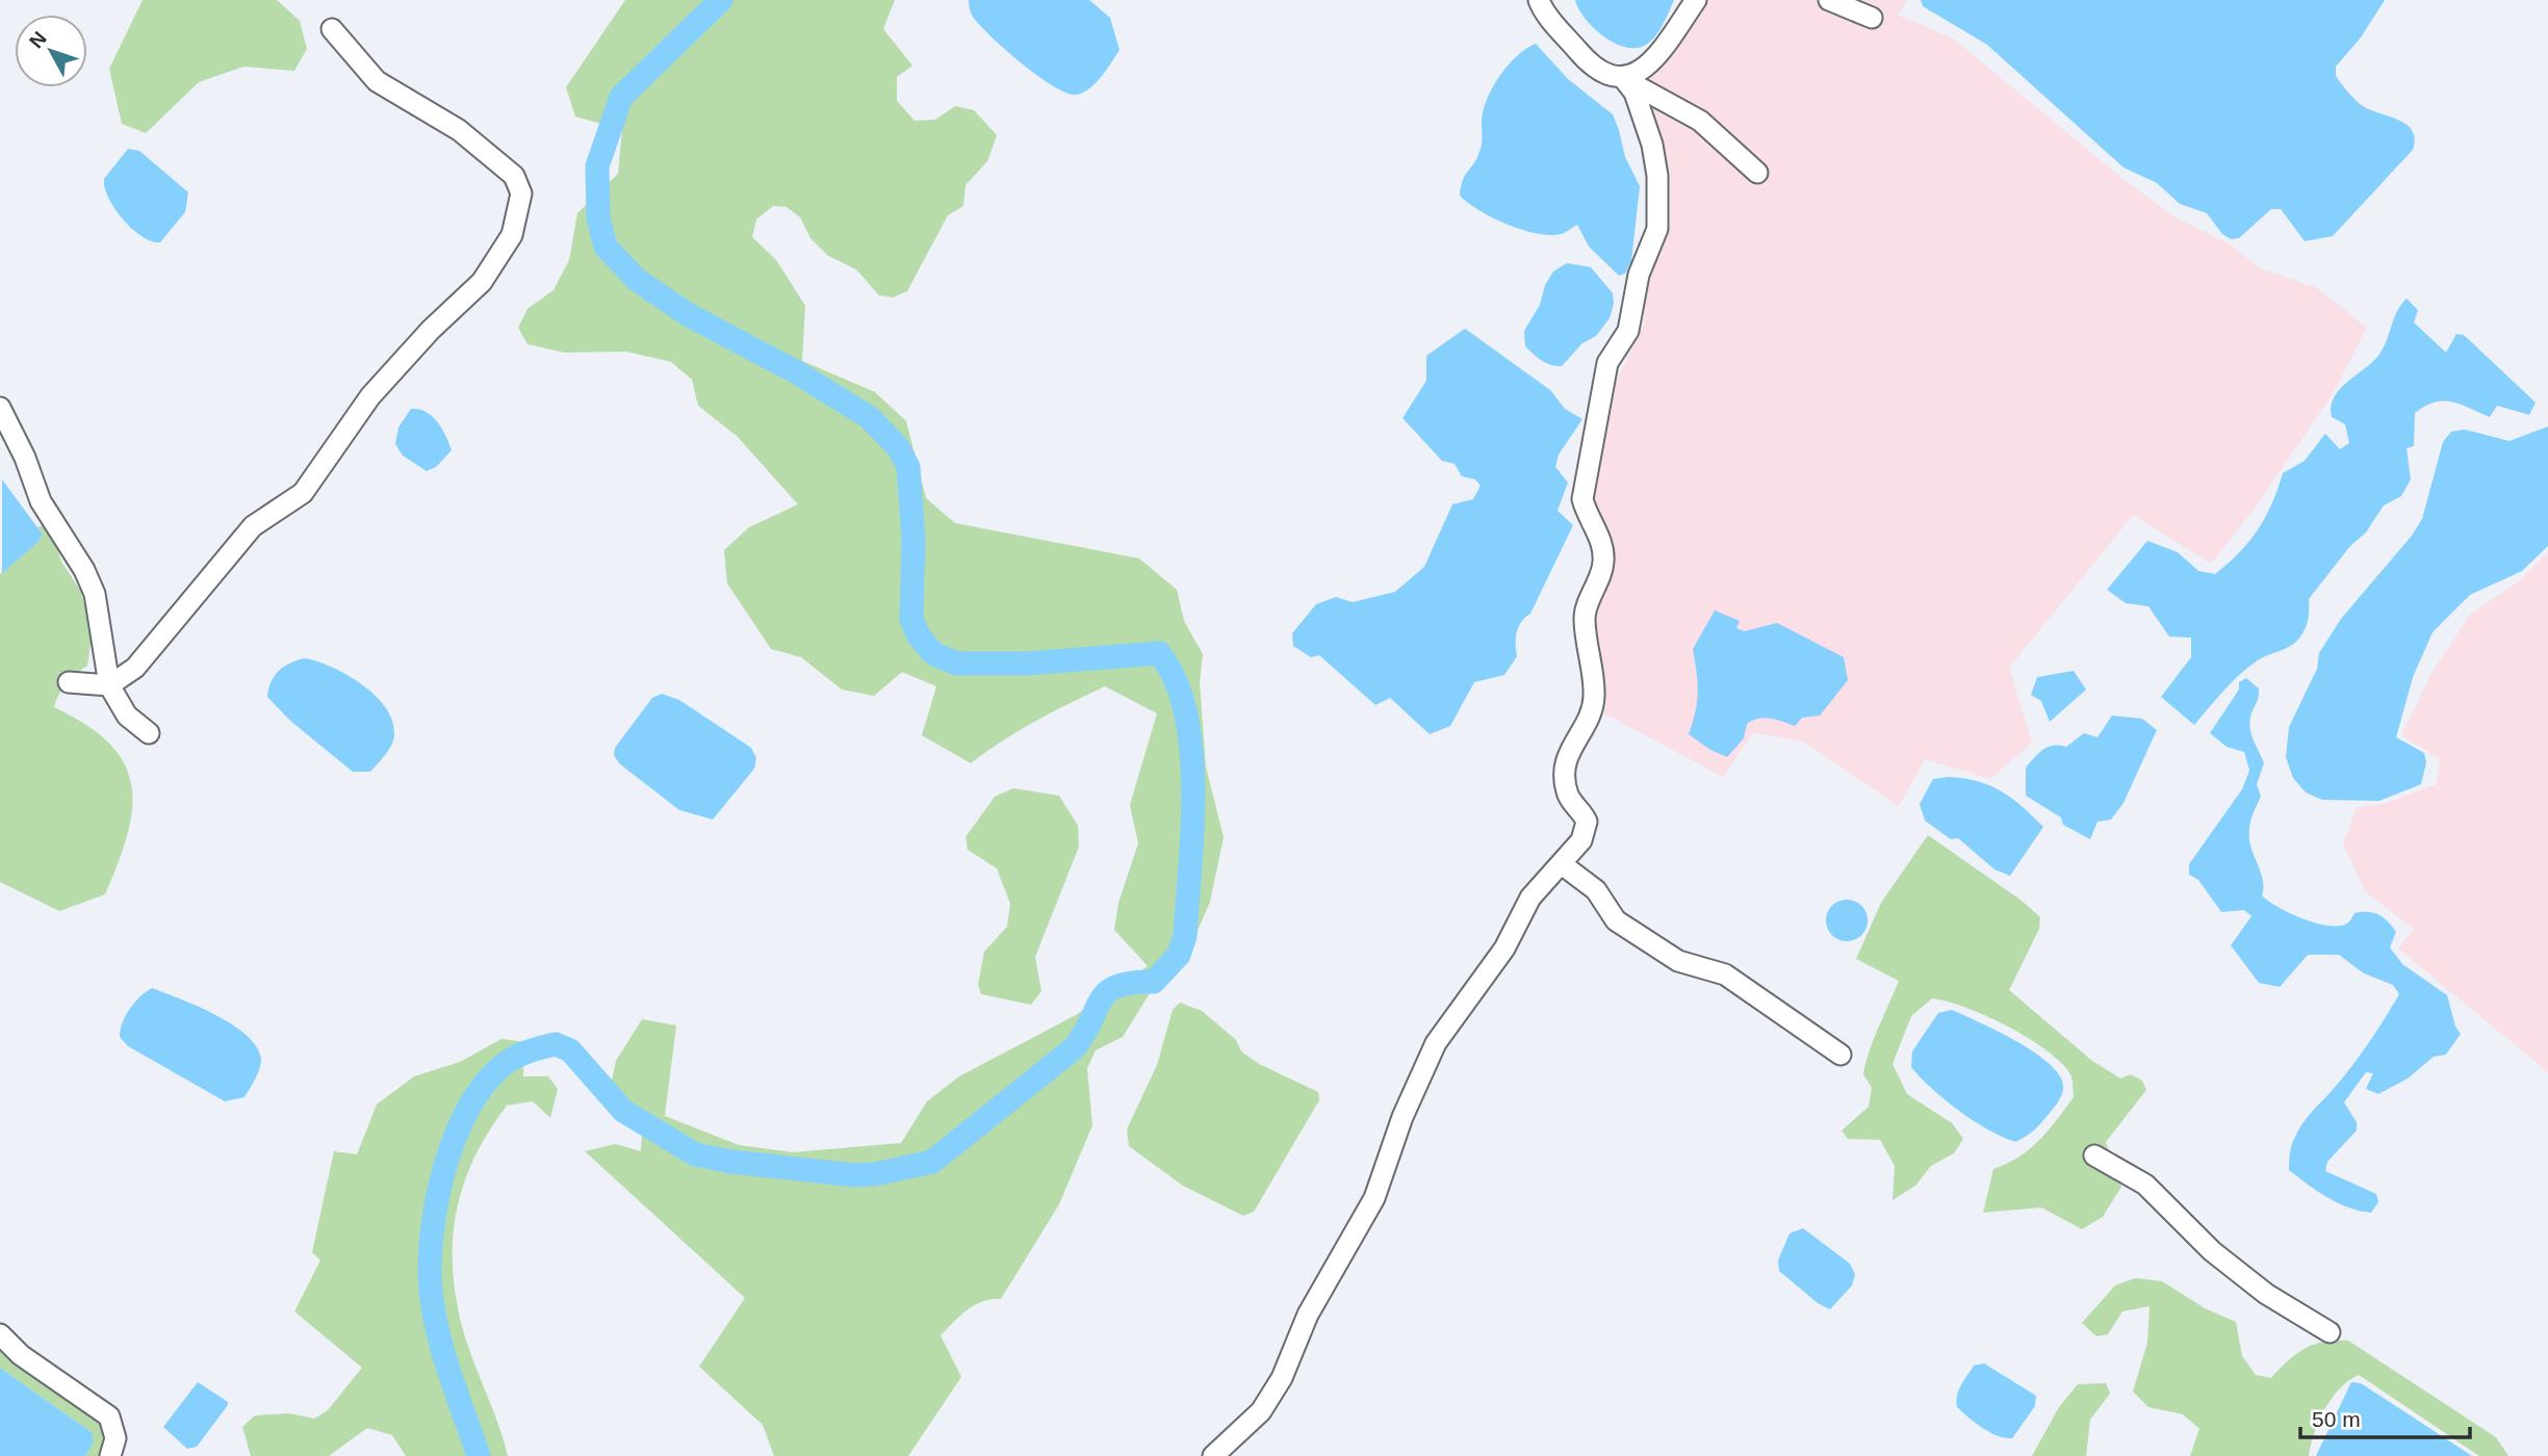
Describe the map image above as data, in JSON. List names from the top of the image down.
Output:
{
  "scale_bar": "50 m",
  "north": "top left"
}
